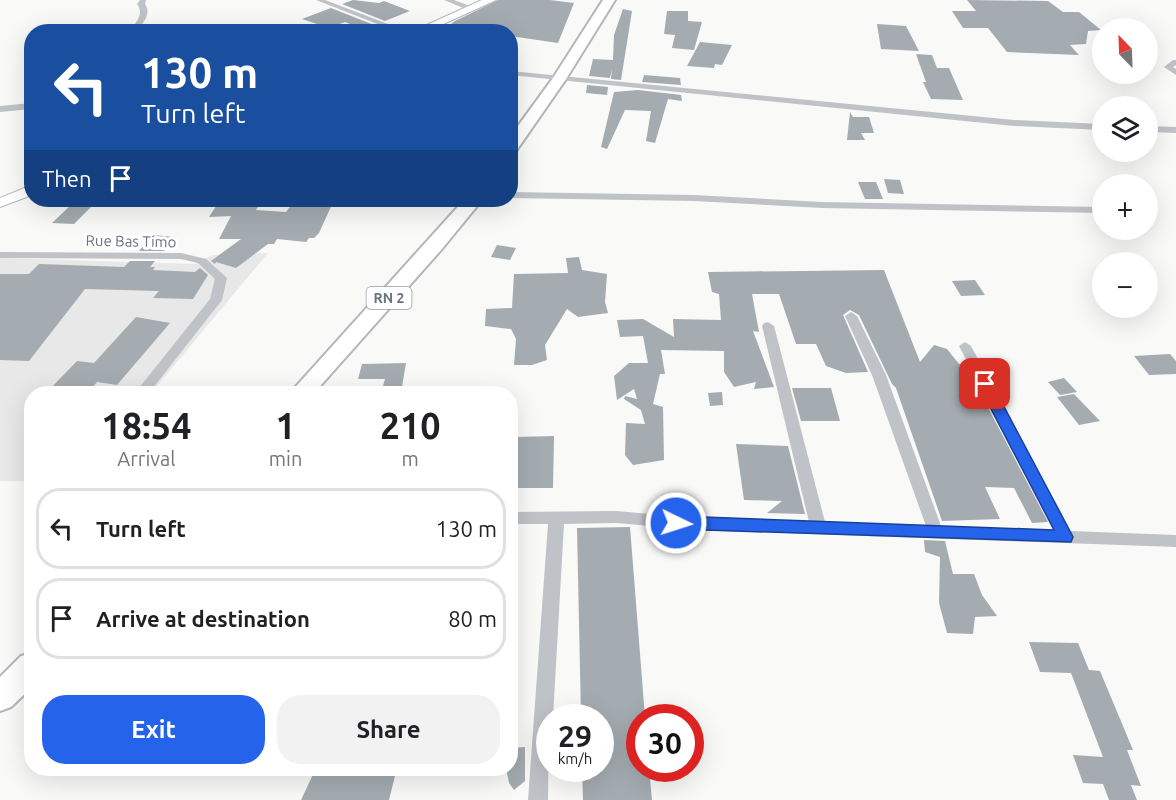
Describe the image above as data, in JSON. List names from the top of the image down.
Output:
{
  "streets": {
    "main road": ["RN 2"],
    "street": ["Rue Bas Timo"]
  },
  "north": "top left",
  "page": {
    "map_buttons": ["+", "−"],
    "turn": ["130 m", "Turn left"],
    "then": "Then",
    "eta": [
      "18:54",
      "Arrival",
      "1",
      "min",
      "210",
      "m"
    ],
    "list": [
      {
        "name": "Turn left",
        "value": "130 m"
      },
      {
        "name": "Arrive at destination",
        "value": "80 m"
      }
    ],
    "buttons": ["Exit", "Share"],
    "speed": "29 km/h",
    "limit": "30"
  }
}
